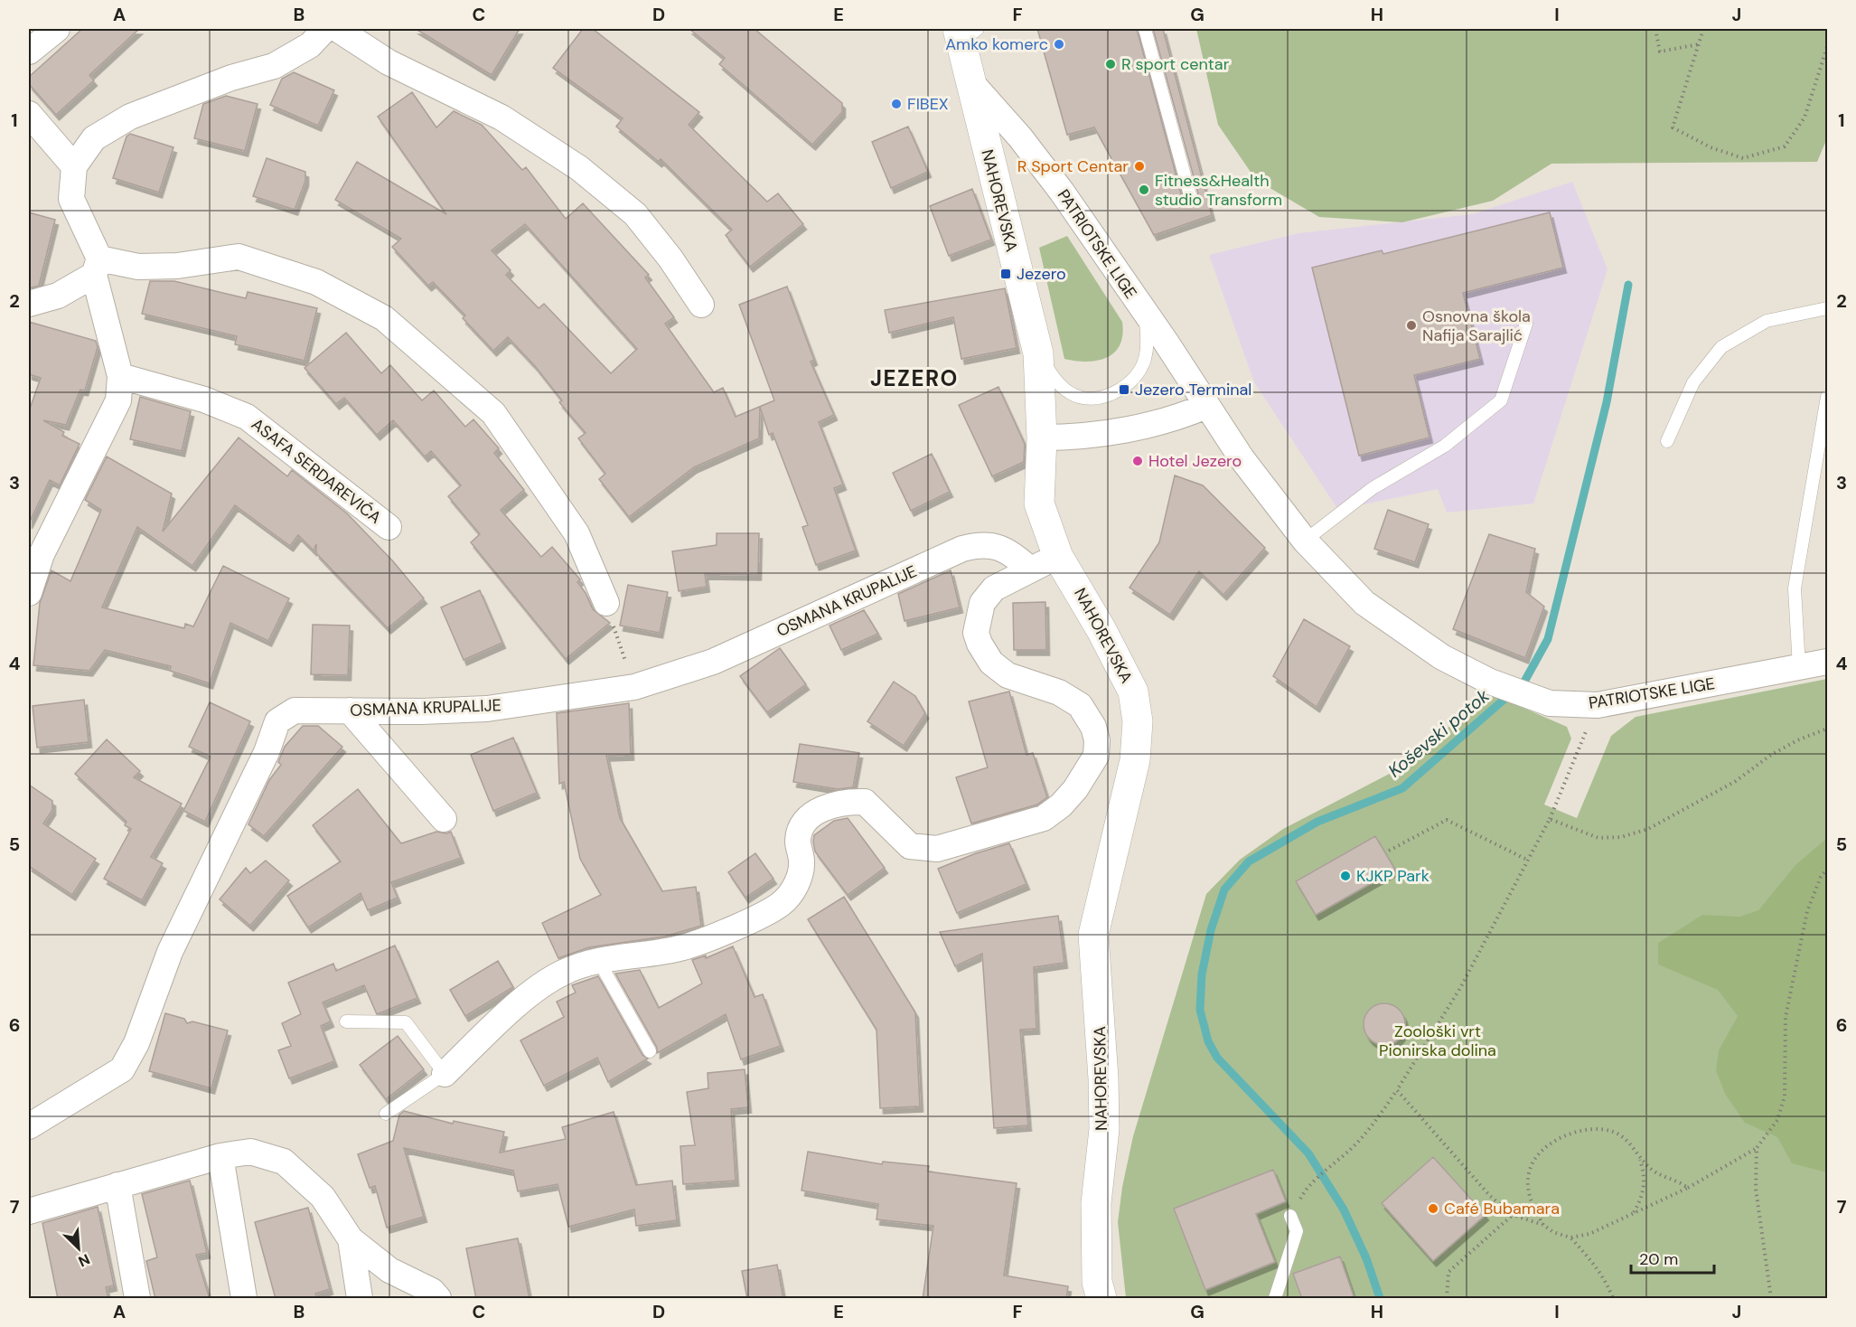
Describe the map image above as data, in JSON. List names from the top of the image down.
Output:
{
  "streets": {
    "street": [
      "NAHOREVSKA",
      "PATRIOTSKE LIGE",
      "ASAFA SERDAREVIĆA",
      "OSMANA KRUPALIJE"
    ]
  },
  "crossings": [
    ["NAHOREVSKA", "PATRIOTSKE LIGE"]
  ],
  "districts": ["JEZERO"],
  "water": ["Koševski potok"],
  "parks": ["Zoološki vrt Pionirska dolina"],
  "places": {
    "other": [
      "Amko komerc",
      "R sport centar",
      "FIBEX",
      "R Sport Centar",
      "Fitness&Health studio Transform",
      "Osnovna škola Nafija Sarajlić",
      "Hotel Jezero",
      "KJKP Park",
      "Café Bubamara"
    ],
    "transit": ["Jezero", "Jezero Terminal"]
  },
  "scale_bar": "20 m",
  "north": "bottom right",
  "grid": {
    "columns": [
      "A",
      "B",
      "C",
      "D",
      "E",
      "F",
      "G",
      "H",
      "I",
      "J"
    ],
    "rows": [
      "1",
      "2",
      "3",
      "4",
      "5",
      "6",
      "7"
    ]
  }
}
